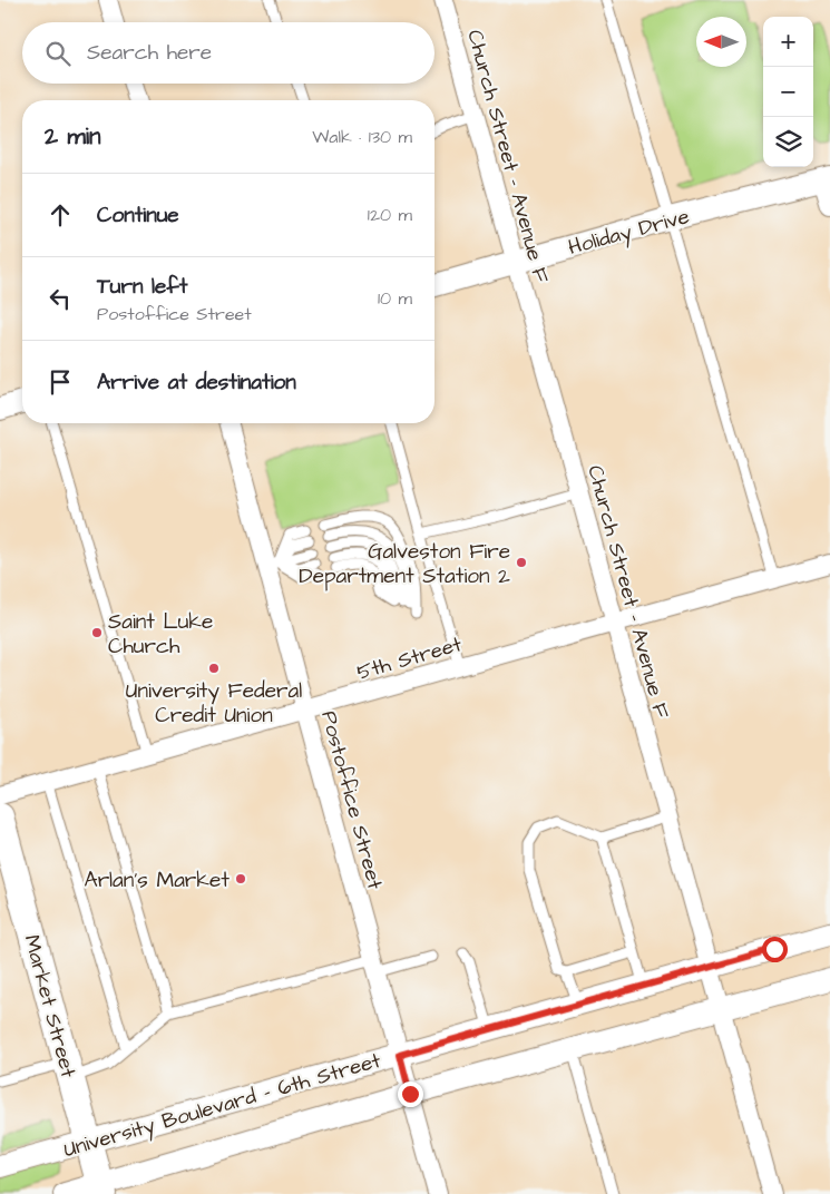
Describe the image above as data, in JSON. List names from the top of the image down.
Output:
{
  "streets": {
    "main road": ["Market Street"],
    "street": [
      "Church Street - Avenue F",
      "Holiday Drive",
      "5th Street",
      "Postoffice Street",
      "University Boulevard - 6th Street"
    ]
  },
  "crossings": [
    ["Church Street - Avenue F", "Holiday Drive"],
    ["Church Street - Avenue F", "5th Street"],
    ["Church Street - Avenue F", "University Boulevard - 6th Street"],
    ["5th Street", "Postoffice Street"],
    ["Postoffice Street", "University Boulevard - 6th Street"],
    ["Market Street", "University Boulevard - 6th Street"]
  ],
  "places": [
    "Galveston Fire Department Station 2",
    "Saint Luke Church",
    "University Federal Credit Union",
    "Arlan's Market"
  ],
  "north": "left",
  "page": {
    "map_buttons": ["+", "−"],
    "search": "Search here",
    "heading": ["2 min", "Walk · 130 m"],
    "list": [
      ["Continue", "120 m"],
      ["Turn left", "Postoffice Street", "10 m"],
      "Arrive at destination"
    ]
  }
}
